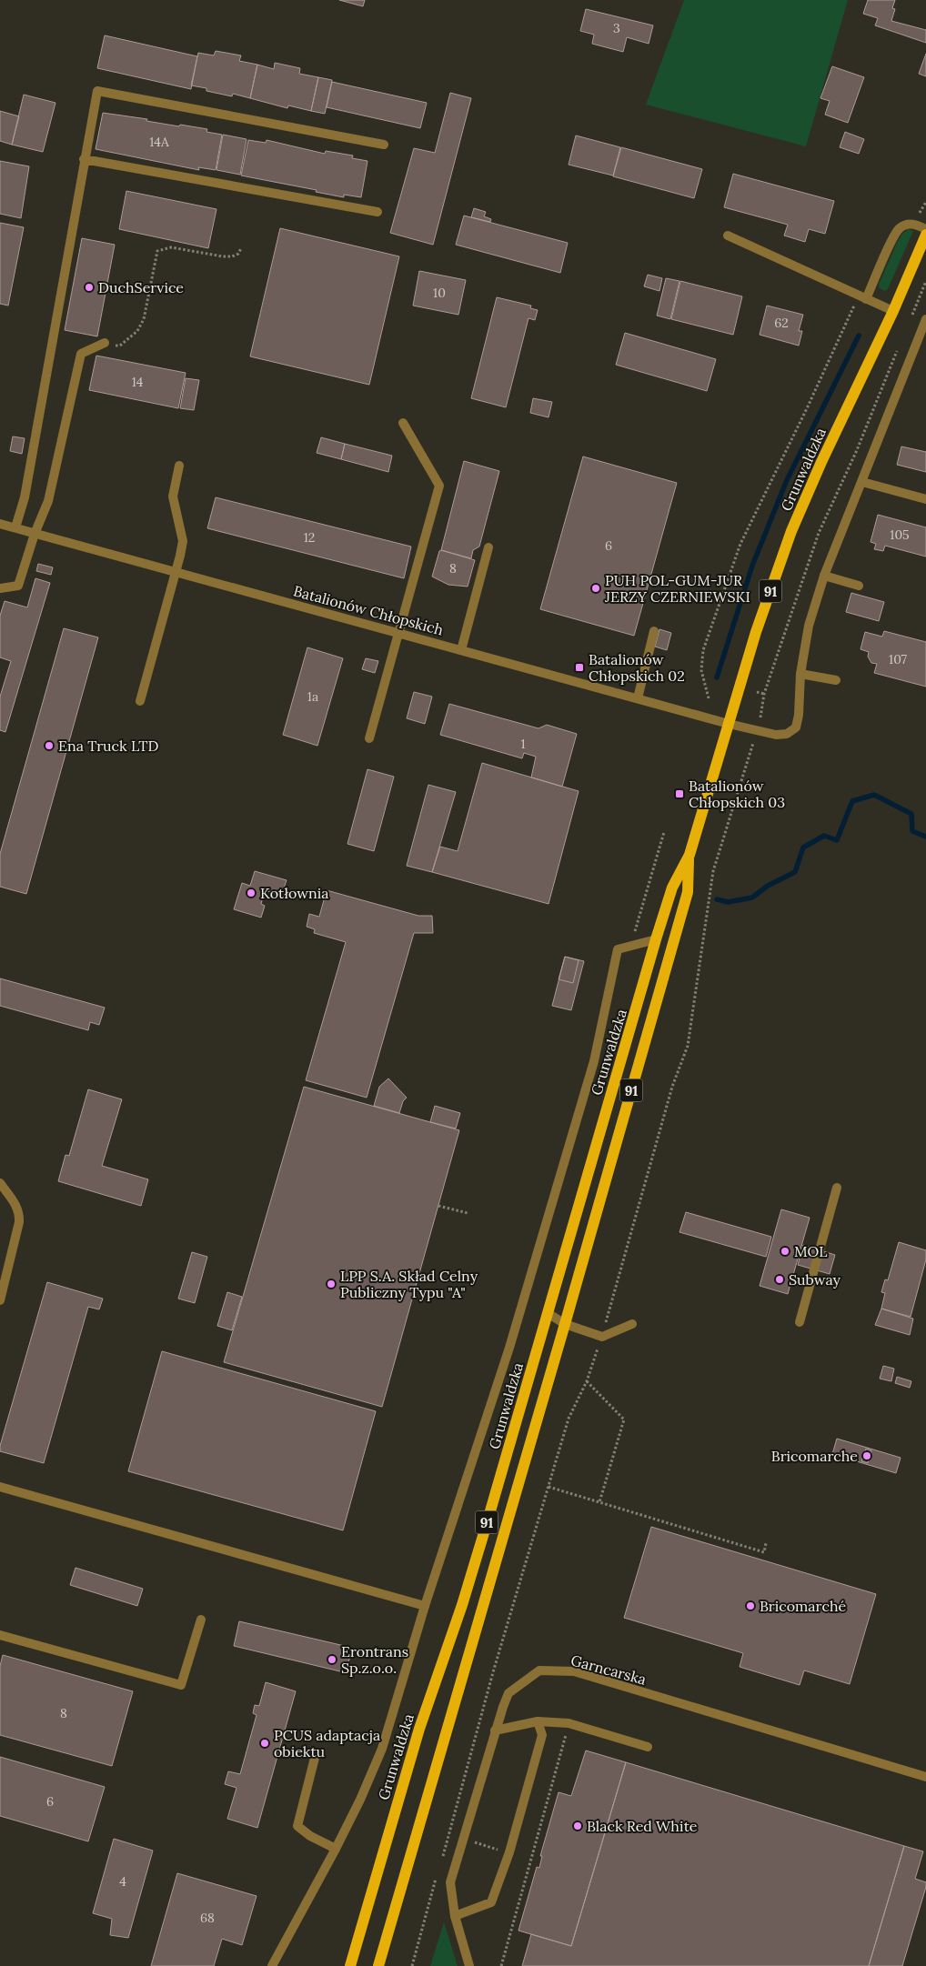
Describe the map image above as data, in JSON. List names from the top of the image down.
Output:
{
  "streets": {
    "main road": ["Grunwaldzka", "91"],
    "street": ["Batalionów Chłopskich", "Garncarska"]
  },
  "crossings": [
    ["Grunwaldzka", "Batalionów Chłopskich"]
  ],
  "places": {
    "other": [
      "DuchService",
      "PUH POL-GUM-JUR JERZY CZERNIEWSKI",
      "Ena Truck LTD",
      "Kotłownia",
      "MOL",
      "Subway",
      "LPP S.A. Skład Celny Publiczny Typu \"A\"",
      "Bricomarche",
      "Bricomarché",
      "Erontrans Sp.z.o.o.",
      "PCUS adaptacja obiektu",
      "Black Red White"
    ],
    "transit": ["Batalionów Chłopskich 02", "Batalionów Chłopskich 03"]
  },
  "house_numbers": [
    "3",
    "14A",
    "10",
    "62",
    "14",
    "105",
    "12",
    "6",
    "8",
    "107",
    "1a",
    "1",
    "8",
    "6",
    "4",
    "68"
  ]
}
